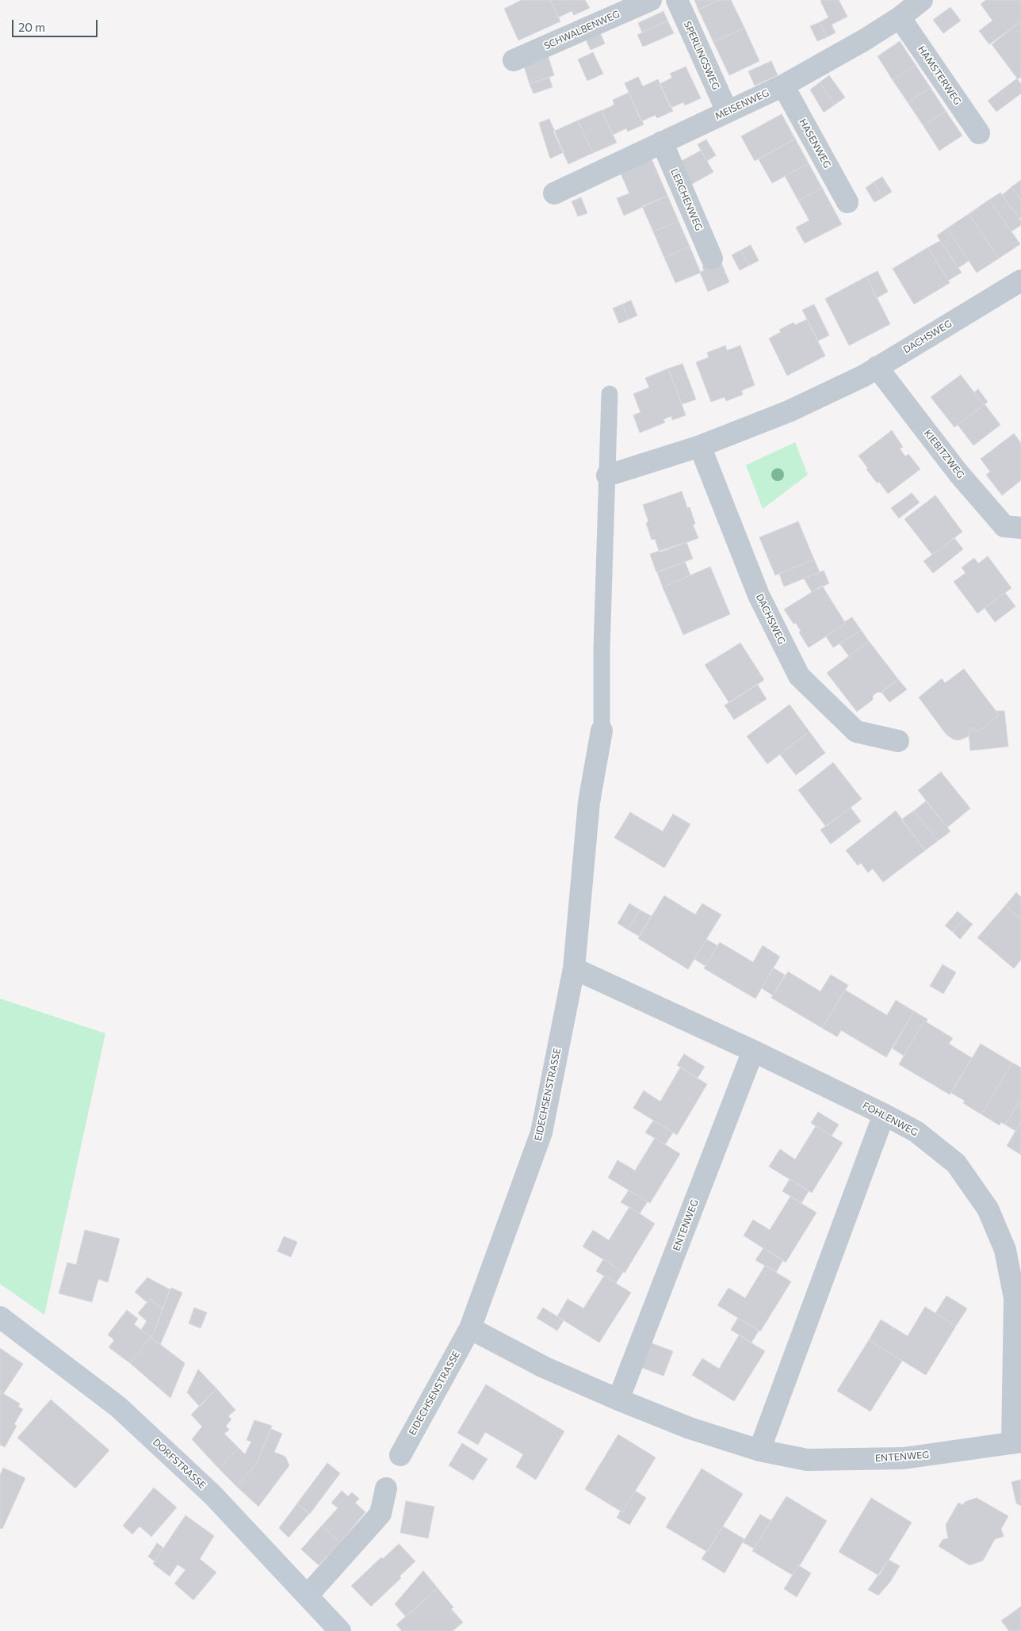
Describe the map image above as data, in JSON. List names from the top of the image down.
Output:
{
  "streets": {
    "main road": ["DORFSTRASSE"],
    "street": [
      "SCHWALBENWEG",
      "SPERLINGSWEG",
      "HAMSTERWEG",
      "MEISENWEG",
      "HASENWEG",
      "LERCHENWEG",
      "DACHSWEG",
      "KIEBITZWEG",
      "EIDECHSENSTRASSE",
      "FOHLENWEG",
      "ENTENWEG"
    ]
  },
  "crossings": [
    ["SPERLINGSWEG", "MEISENWEG"],
    ["HAMSTERWEG", "MEISENWEG"],
    ["MEISENWEG", "HASENWEG"],
    ["MEISENWEG", "LERCHENWEG"],
    ["DACHSWEG", "KIEBITZWEG"],
    ["EIDECHSENSTRASSE", "FOHLENWEG"],
    ["EIDECHSENSTRASSE", "ENTENWEG"],
    ["FOHLENWEG", "ENTENWEG"]
  ],
  "scale_bar": "20 m"
}
